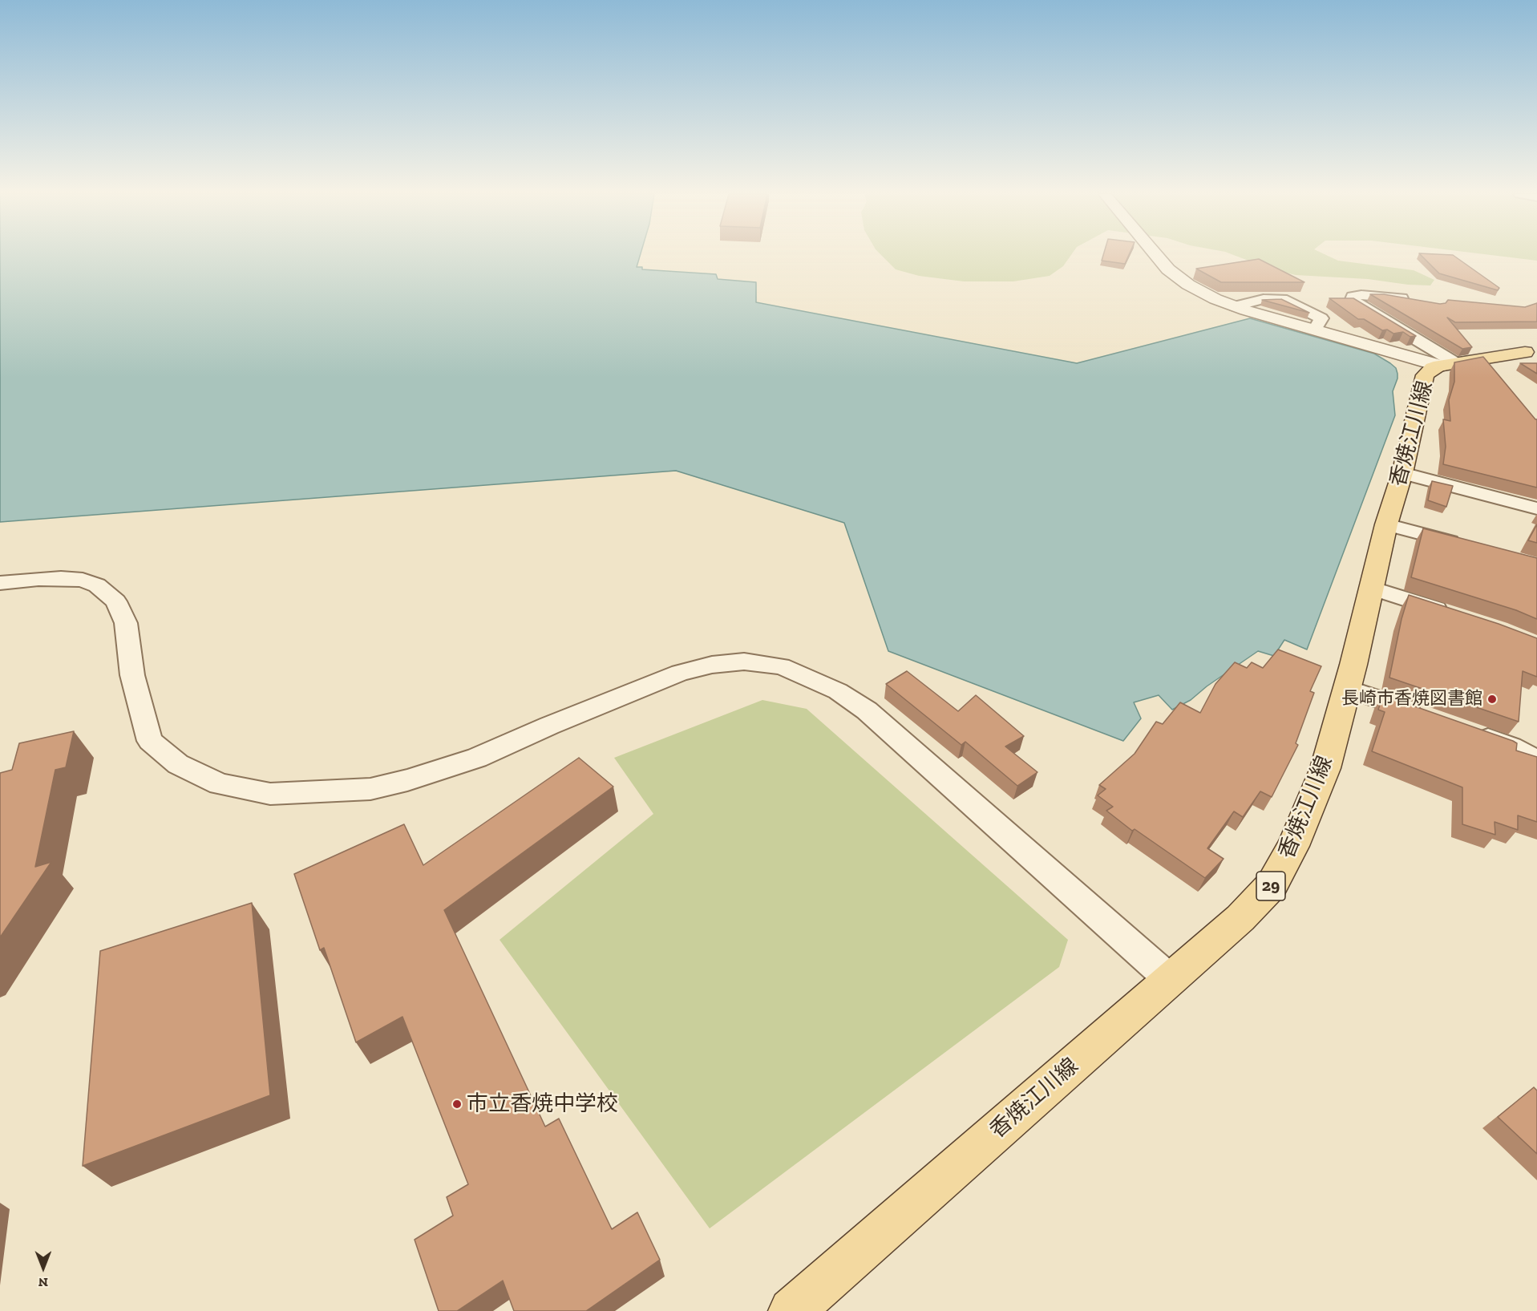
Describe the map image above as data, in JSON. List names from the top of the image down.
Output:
{
  "streets": {
    "main road": ["香焼江川線", "29"]
  },
  "places": ["長崎市香焼図書館", "市立香焼中学校"],
  "north": "bottom"
}
